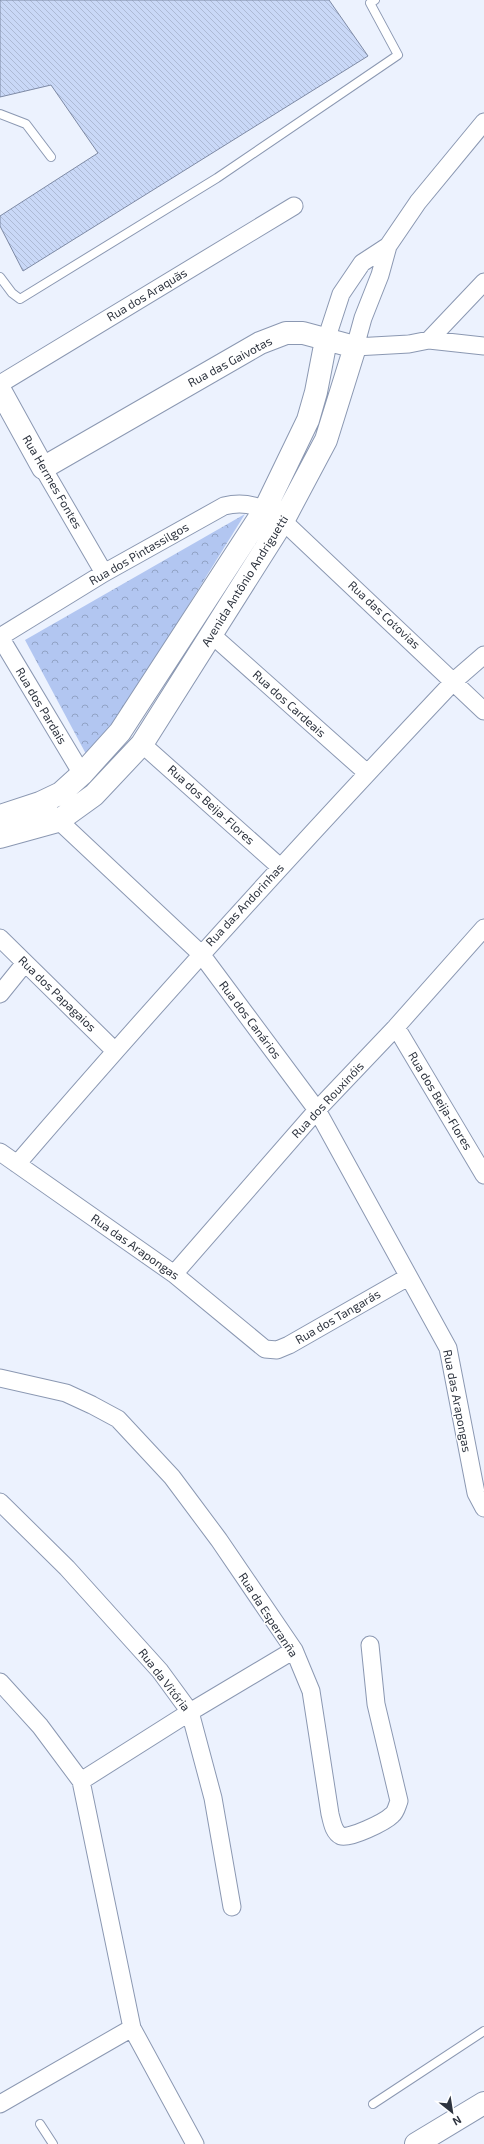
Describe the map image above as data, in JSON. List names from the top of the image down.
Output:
{
  "streets": {
    "street": [
      "Rua dos Araquãs",
      "Rua das Gaivotas",
      "Rua Hermes Fontes",
      "Rua dos Pintassilgos",
      "Avenida Antônio Andriguetti",
      "Rua das Cotovias",
      "Rua dos Cardeais",
      "Rua dos Pardais",
      "Rua dos Beija-Flores",
      "Rua das Andorinhas",
      "Rua dos Papagaios",
      "Rua dos Canários",
      "Rua dos Rouxinóis",
      "Rua das Arapongas",
      "Rua dos Tangarás",
      "Rua da Esperanña",
      "Rua da Vitória"
    ]
  },
  "crossings": [
    ["Rua das Gaivotas", "Rua Hermes Fontes"],
    ["Rua das Gaivotas", "Avenida Antônio Andriguetti"],
    ["Rua Hermes Fontes", "Rua dos Pintassilgos"],
    ["Rua dos Pintassilgos", "Avenida Antônio Andriguetti"],
    ["Rua dos Pintassilgos", "Rua das Cotovias"],
    ["Rua dos Pintassilgos", "Rua dos Pardais"],
    ["Avenida Antônio Andriguetti", "Rua das Cotovias"],
    ["Avenida Antônio Andriguetti", "Rua dos Cardeais"],
    ["Avenida Antônio Andriguetti", "Rua dos Pardais"],
    ["Avenida Antônio Andriguetti", "Rua dos Beija-Flores"],
    ["Avenida Antônio Andriguetti", "Rua dos Canários"],
    ["Rua das Cotovias", "Rua das Andorinhas"],
    ["Rua dos Cardeais", "Rua das Andorinhas"],
    ["Rua dos Beija-Flores", "Rua das Andorinhas"],
    ["Rua dos Beija-Flores", "Rua dos Rouxinóis"],
    ["Rua das Andorinhas", "Rua dos Papagaios"],
    ["Rua das Andorinhas", "Rua dos Canários"],
    ["Rua das Andorinhas", "Rua das Arapongas"],
    ["Rua dos Canários", "Rua dos Rouxinóis"],
    ["Rua dos Canários", "Rua das Arapongas"],
    ["Rua dos Canários", "Rua dos Tangarás"],
    ["Rua dos Rouxinóis", "Rua das Arapongas"],
    ["Rua das Arapongas", "Rua dos Tangarás"]
  ],
  "north": "bottom right"
}
